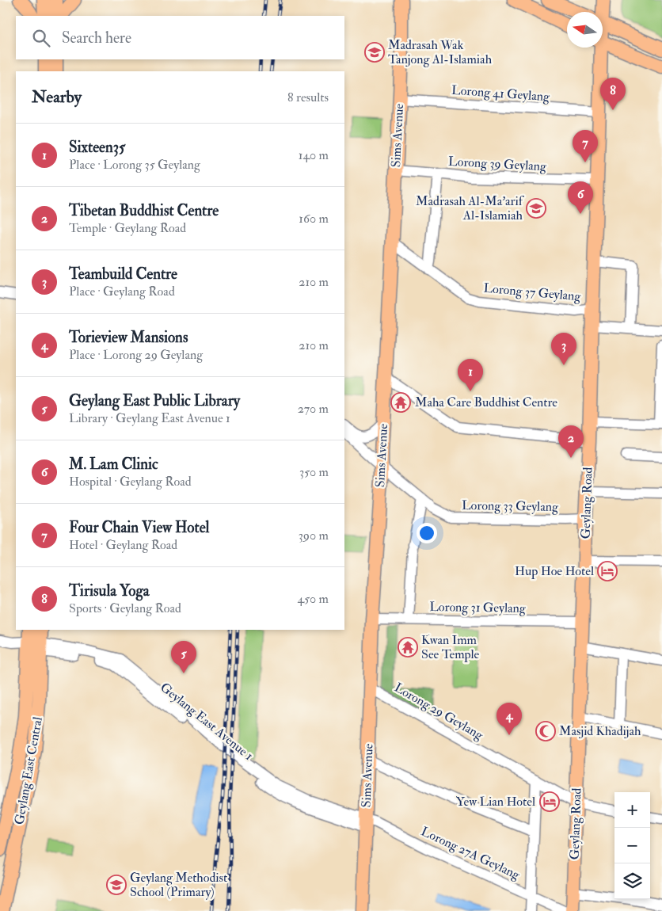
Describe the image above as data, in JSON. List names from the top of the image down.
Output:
{
  "streets": {
    "main road": ["Sims Avenue", "Geylang Road", "Geylang East Central"],
    "street": [
      "Lorong 41 Geylang",
      "Lorong 39 Geylang",
      "Lorong 37 Geylang",
      "Lorong 33 Geylang",
      "Lorong 31 Geylang",
      "Lorong 29 Geylang",
      "Geylang East Avenue 1",
      "Lorong 27A Geylang"
    ]
  },
  "crossings": [
    ["Lorong 41 Geylang", "Sims Avenue"],
    ["Lorong 41 Geylang", "Geylang Road"],
    ["Sims Avenue", "Lorong 39 Geylang"],
    ["Sims Avenue", "Lorong 37 Geylang"],
    ["Sims Avenue", "Lorong 33 Geylang"],
    ["Sims Avenue", "Lorong 31 Geylang"],
    ["Sims Avenue", "Lorong 29 Geylang"],
    ["Sims Avenue", "Geylang East Avenue 1"],
    ["Sims Avenue", "Lorong 27A Geylang"],
    ["Lorong 39 Geylang", "Geylang Road"],
    ["Lorong 37 Geylang", "Geylang Road"],
    ["Geylang Road", "Lorong 33 Geylang"],
    ["Geylang Road", "Lorong 31 Geylang"],
    ["Geylang Road", "Lorong 29 Geylang"],
    ["Geylang East Avenue 1", "Geylang East Central"],
    ["Geylang East Avenue 1", "Lorong 27A Geylang"]
  ],
  "places": {
    "school or university": ["Madrasah Wak Tanjong Al-Islamiah", "Madrasah Al-Ma'arif Al-Islamiah", "Geylang Methodist School (Primary)"],
    "temple": ["Maha Care Buddhist Centre", "Kwan Imm See Temple"],
    "hotel": ["Hup Hoe Hotel", "Yew Lian Hotel"],
    "mosque": ["Masjid Khadijah"]
  },
  "north": "left",
  "page": {
    "search": "Search here",
    "heading": ["Nearby", "8 results"],
    "pins": [
      "8",
      "7",
      "6",
      "3",
      "1",
      "2",
      "5",
      "4"
    ],
    "list": [
      {
        "mark": "1",
        "name": "Sixteen35",
        "note": "Place · Lorong 35 Geylang",
        "value": "140 m"
      },
      {
        "mark": "2",
        "name": "Tibetan Buddhist Centre",
        "note": "Temple · Geylang Road",
        "value": "160 m"
      },
      {
        "mark": "3",
        "name": "Teambuild Centre",
        "note": "Place · Geylang Road",
        "value": "210 m"
      },
      {
        "mark": "4",
        "name": "Torieview Mansions",
        "note": "Place · Lorong 29 Geylang",
        "value": "210 m"
      },
      {
        "mark": "5",
        "name": "Geylang East Public Library",
        "note": "Library · Geylang East Avenue 1",
        "value": "270 m"
      },
      {
        "mark": "6",
        "name": "M. Lam Clinic",
        "note": "Hospital · Geylang Road",
        "value": "350 m"
      },
      {
        "mark": "7",
        "name": "Four Chain View Hotel",
        "note": "Hotel · Geylang Road",
        "value": "390 m"
      },
      {
        "mark": "8",
        "name": "Tirisula Yoga",
        "note": "Sports · Geylang Road",
        "value": "450 m"
      }
    ],
    "map_buttons": ["+", "−"]
  }
}
